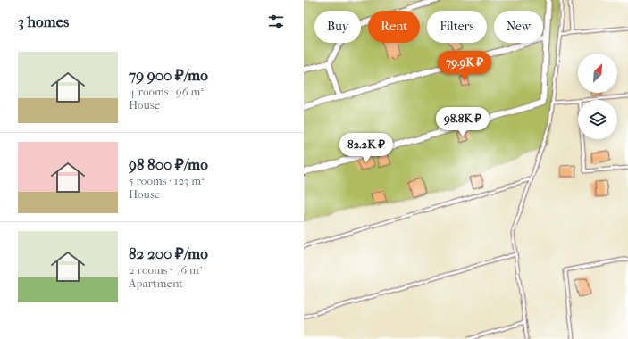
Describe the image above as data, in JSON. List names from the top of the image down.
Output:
{
  "north": "top right",
  "page": {
    "heading": "3 homes",
    "chip": [
      "Buy",
      "Rent",
      "Filters",
      "New"
    ],
    "list": [
      {
        "name": "79 900 ₽/mo",
        "note": "4 rooms · 96 m² · House"
      },
      {
        "name": "98 800 ₽/mo",
        "note": "5 rooms · 123 m² · House"
      },
      {
        "name": "82 200 ₽/mo",
        "note": "2 rooms · 76 m² · Apartment"
      }
    ],
    "price": ["79.9K ₽", "98.8K ₽", "82.2K ₽"]
  }
}
